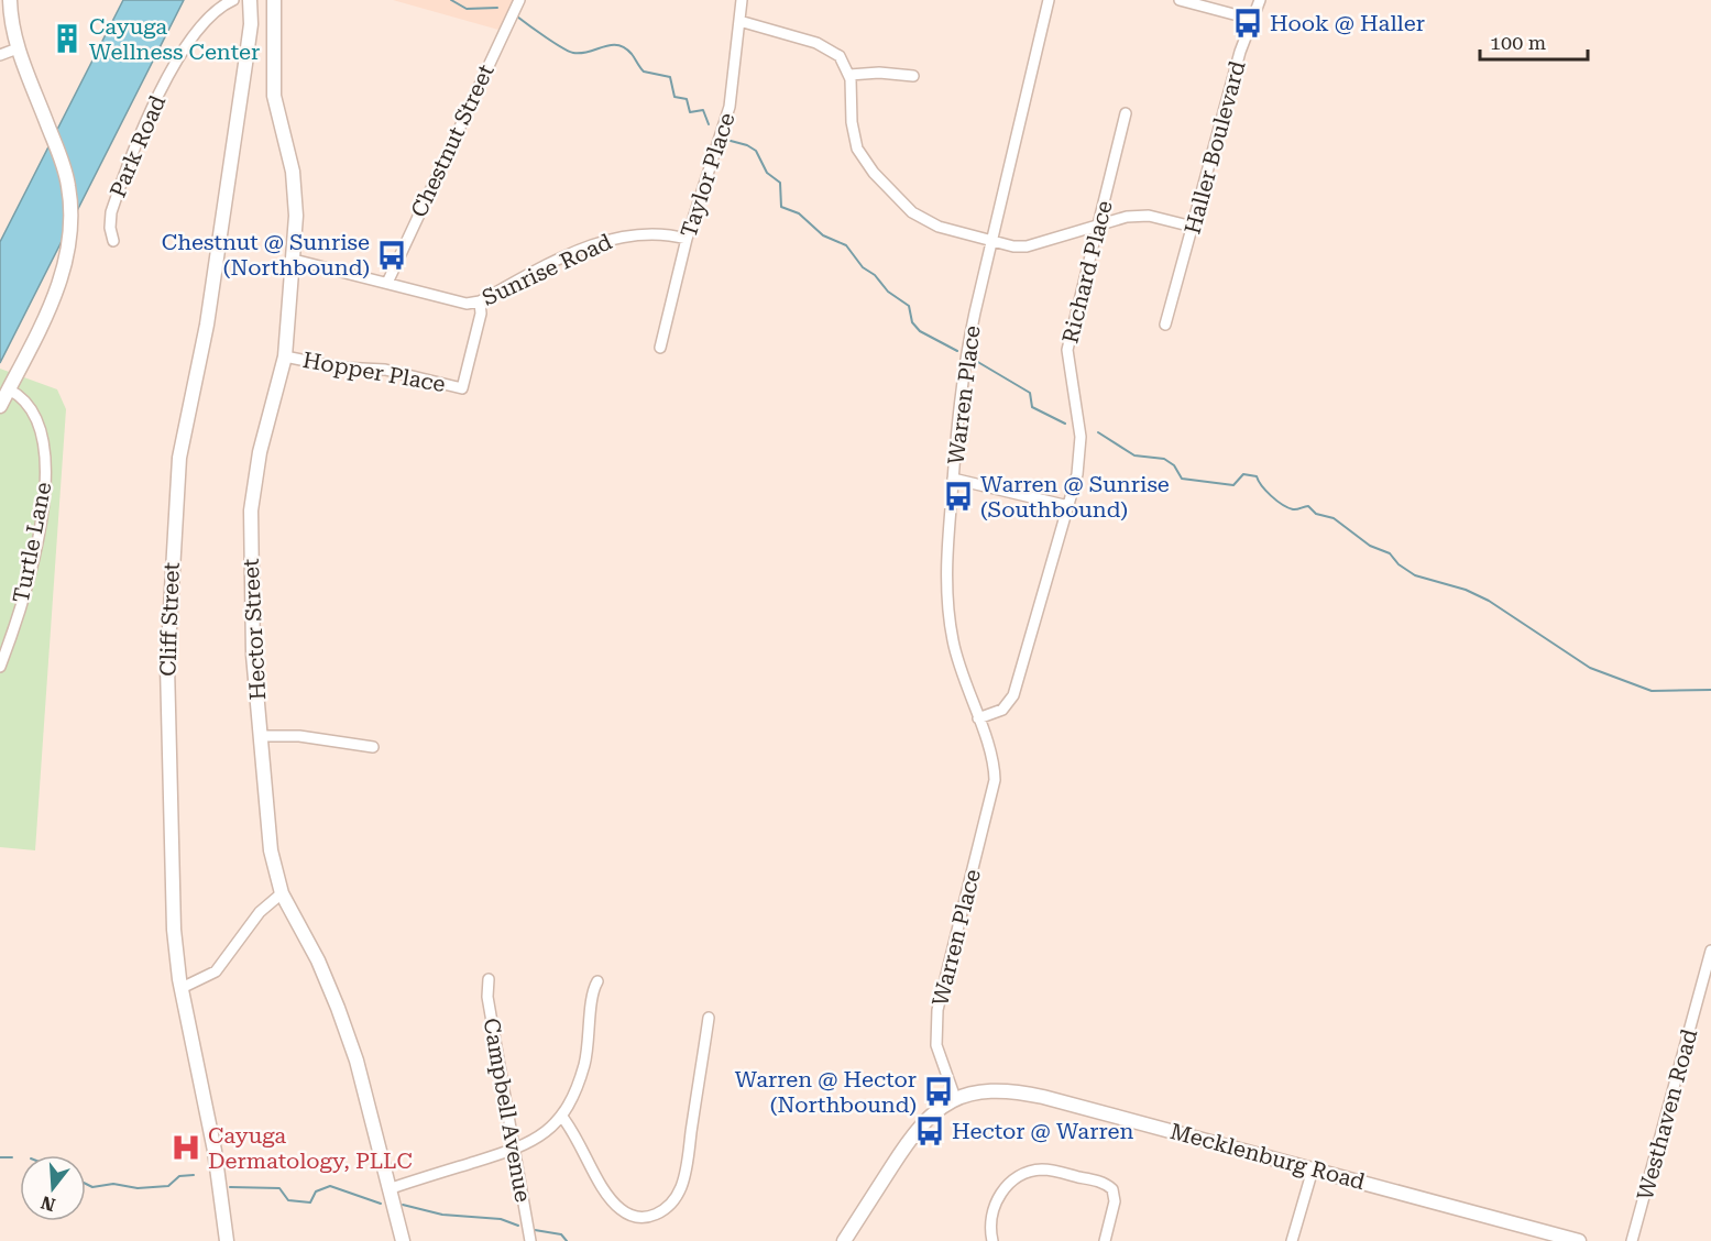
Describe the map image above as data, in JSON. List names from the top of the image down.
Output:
{
  "streets": {
    "main road": ["Cliff Street", "Hector Street", "Mecklenburg Road"],
    "street": [
      "Chestnut Street",
      "Park Road",
      "Haller Boulevard",
      "Taylor Place",
      "Sunrise Road",
      "Richard Place",
      "Hopper Place",
      "Warren Place",
      "Turtle Lane",
      "Campbell Avenue",
      "Westhaven Road"
    ]
  },
  "crossings": [
    ["Chestnut Street", "Sunrise Road"],
    ["Taylor Place", "Sunrise Road"],
    ["Sunrise Road", "Hopper Place"],
    ["Sunrise Road", "Hector Street"],
    ["Richard Place", "Warren Place"],
    ["Hopper Place", "Hector Street"],
    ["Warren Place", "Mecklenburg Road"]
  ],
  "places": {
    "bus stop": [
      "Hook @ Haller",
      "Chestnut @ Sunrise (Northbound)",
      "Warren @ Sunrise (Southbound)",
      "Warren @ Hector (Northbound)",
      "Hector @ Warren"
    ],
    "building": ["Cayuga Wellness Center"],
    "hospital": ["Cayuga Dermatology, PLLC"]
  },
  "scale_bar": "100 m",
  "north": "bottom"
}
